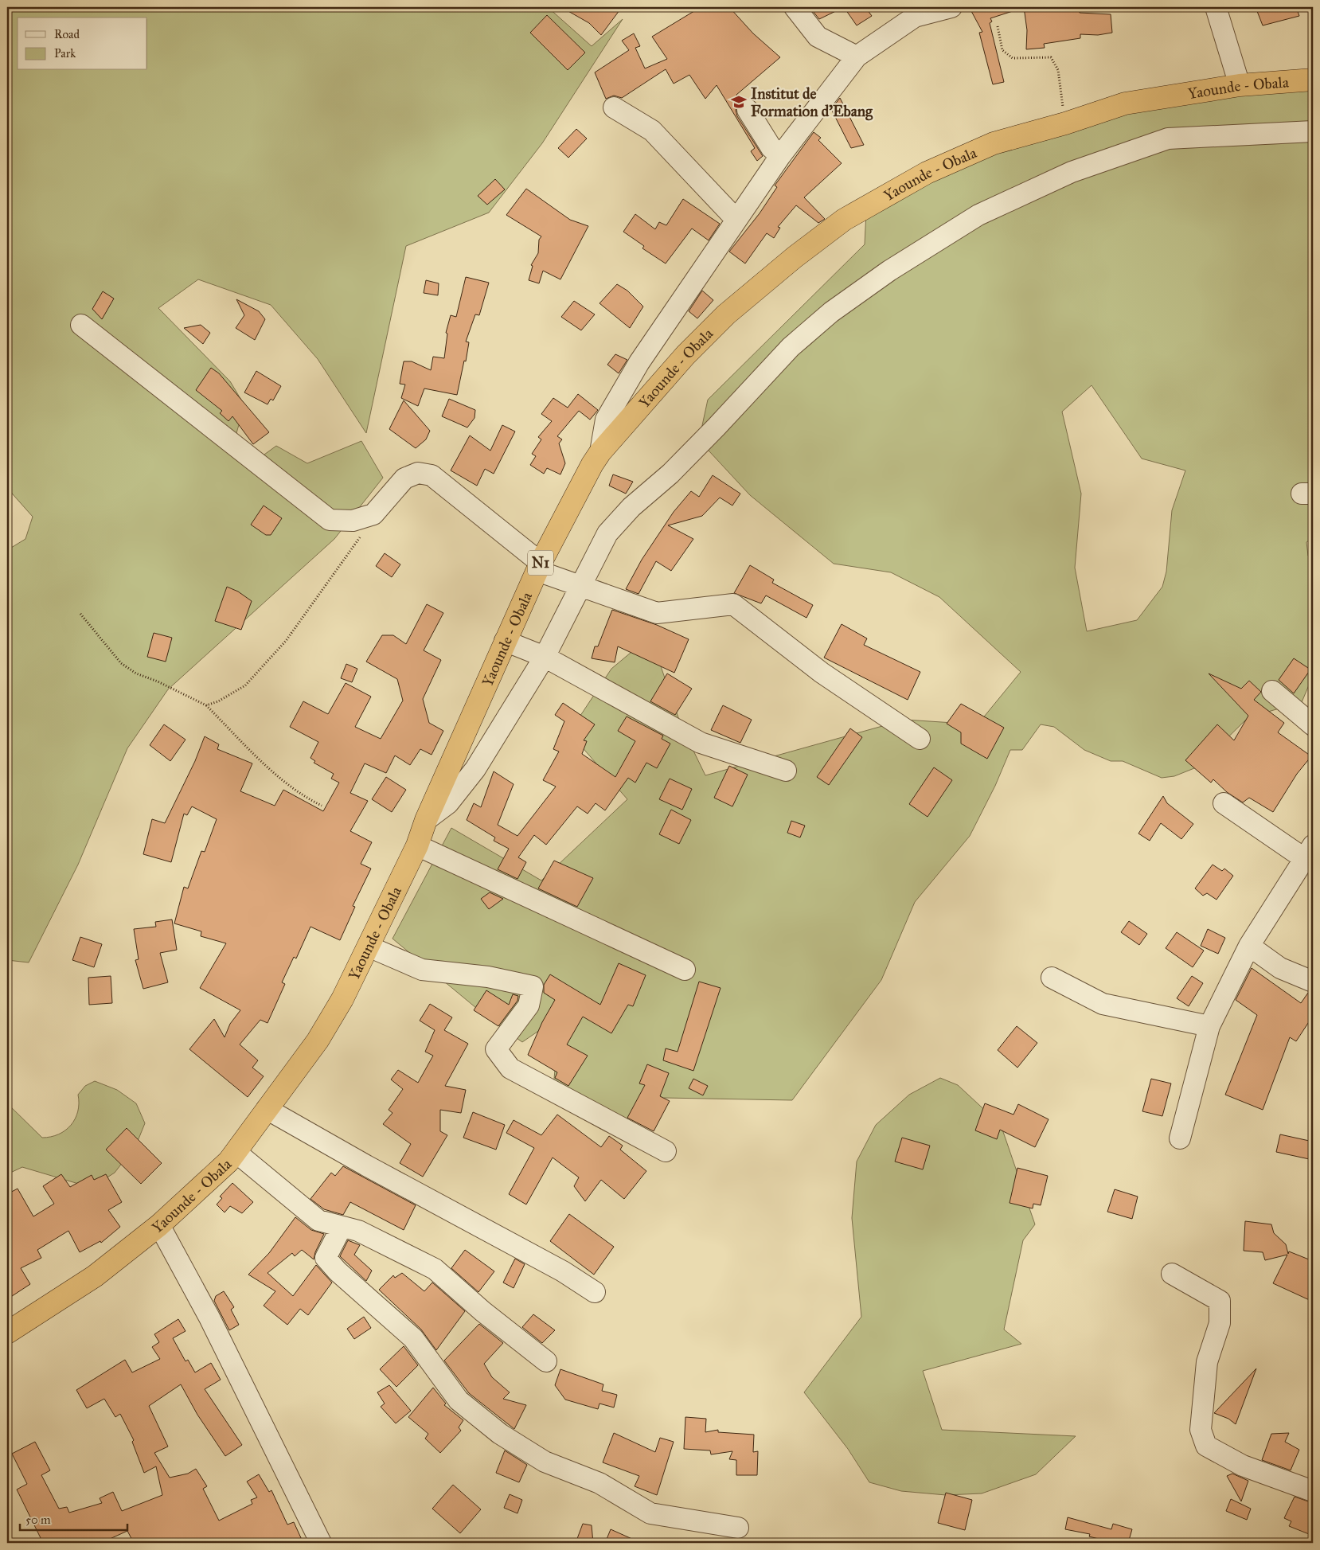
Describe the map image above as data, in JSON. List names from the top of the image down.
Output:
{
  "streets": {
    "highway": ["Yaounde - Obala", "N1"]
  },
  "places": {
    "school or university": ["Institut de Formation d'Ebang"]
  },
  "legend": ["Road", "Park"],
  "scale_bar": "50 m"
}
